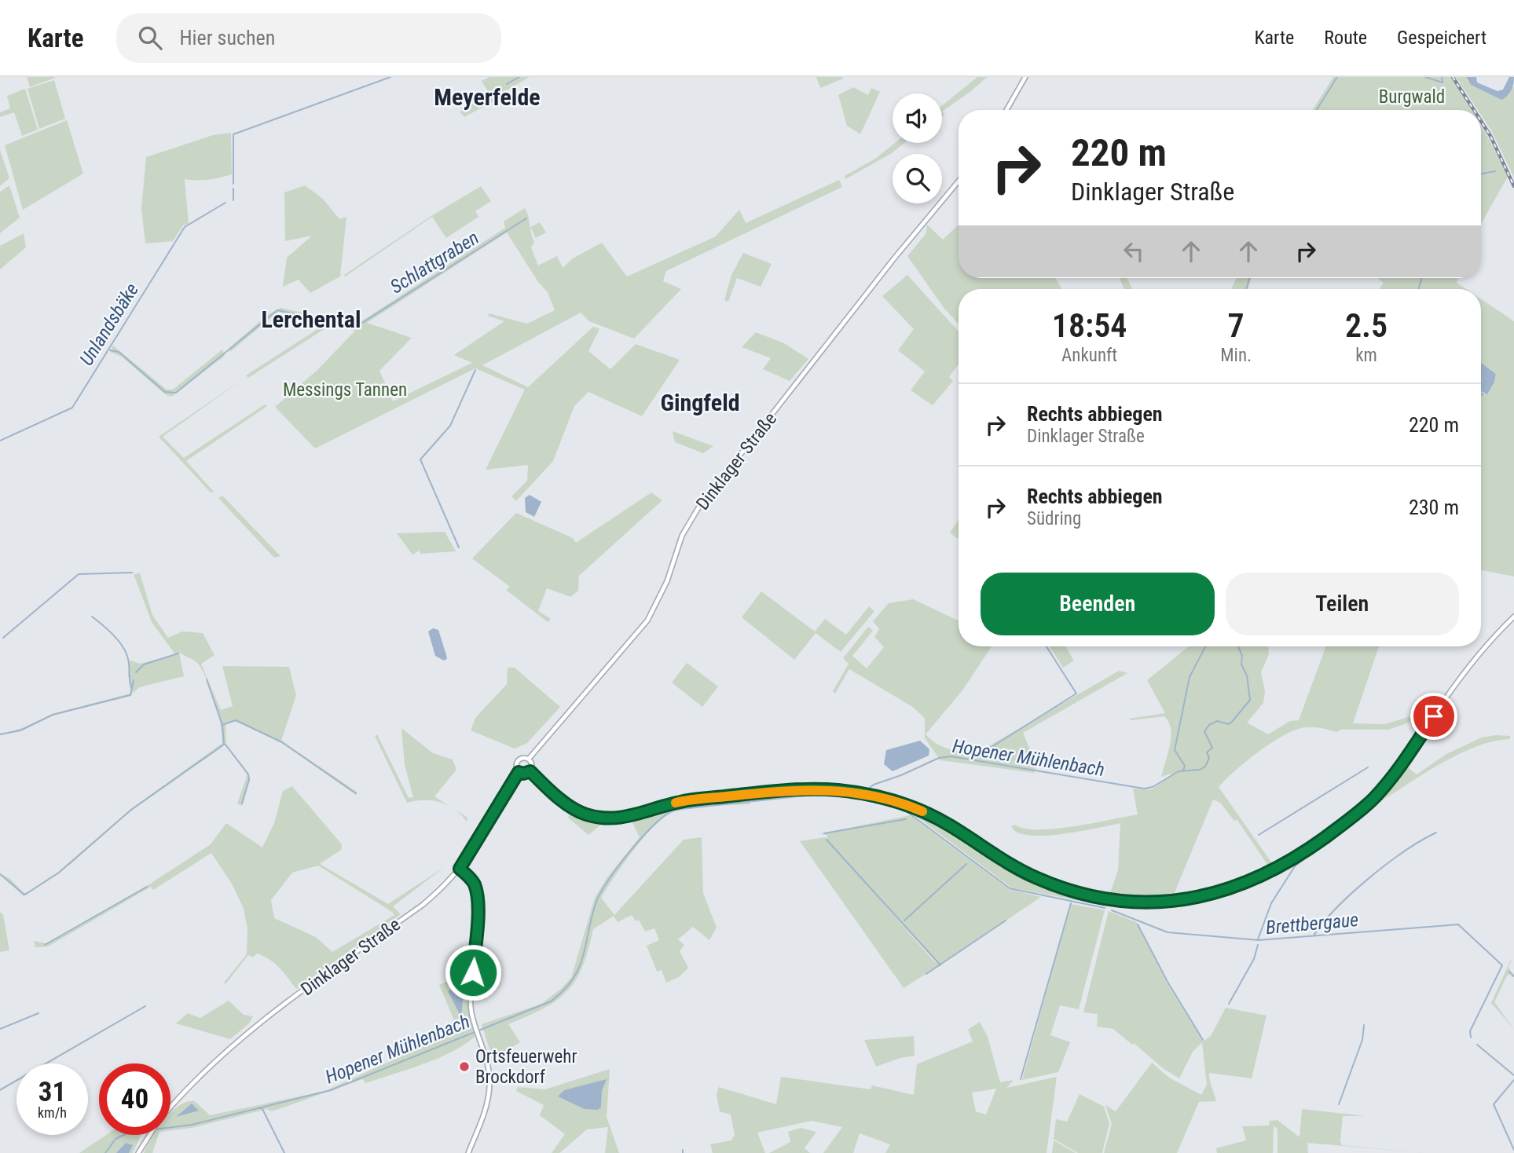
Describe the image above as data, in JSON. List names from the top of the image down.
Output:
{
  "streets": {
    "main road": ["Dinklager Straße"]
  },
  "districts": ["Meyerfelde", "Lerchental", "Gingfeld"],
  "water": [
    "Schlattgraben",
    "Unlandsbäke",
    "Hopener Mühlenbach",
    "Brettbergaue"
  ],
  "parks": ["Burgwald", "Messings Tannen"],
  "places": ["Ortsfeuerwehr Brockdorf"],
  "page": {
    "header": "Karte",
    "search": "Hier suchen",
    "nav": ["Karte", "Route", "Gespeichert"],
    "turn": ["220 m", "Dinklager Straße"],
    "eta": [
      "18:54",
      "Ankunft",
      "7",
      "Min.",
      "2.5",
      "km"
    ],
    "list": [
      {
        "name": "Rechts abbiegen",
        "note": "Dinklager Straße",
        "value": "220 m"
      },
      {
        "name": "Rechts abbiegen",
        "note": "Südring",
        "value": "230 m"
      }
    ],
    "buttons": ["Beenden", "Teilen"],
    "speed": "31 km/h",
    "limit": "40"
  }
}
